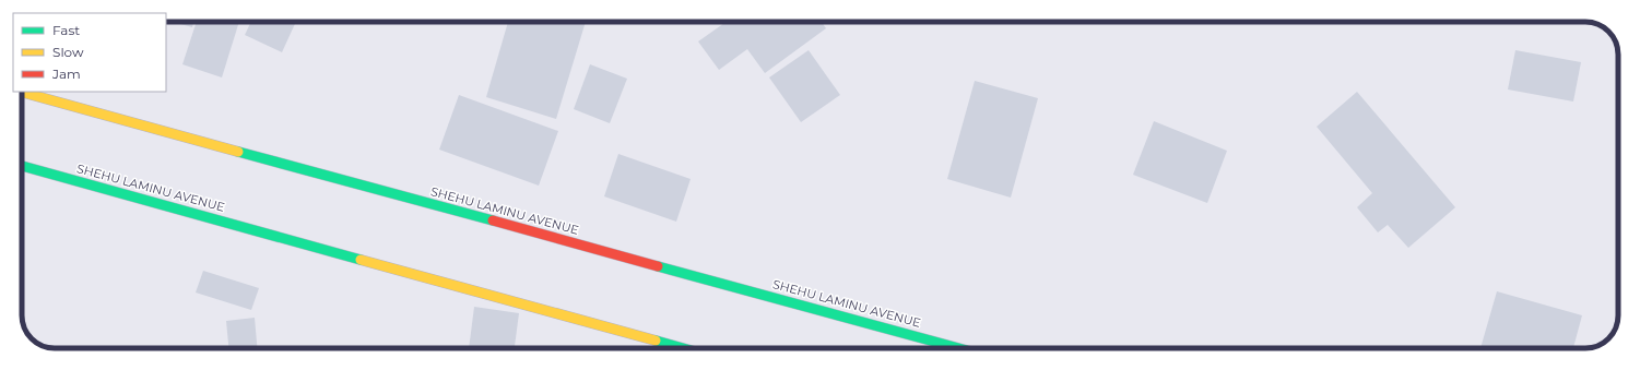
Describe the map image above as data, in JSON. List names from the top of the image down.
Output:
{
  "streets": {
    "street": ["SHEHU LAMINU AVENUE"]
  },
  "legend": ["Fast", "Slow", "Jam"]
}
